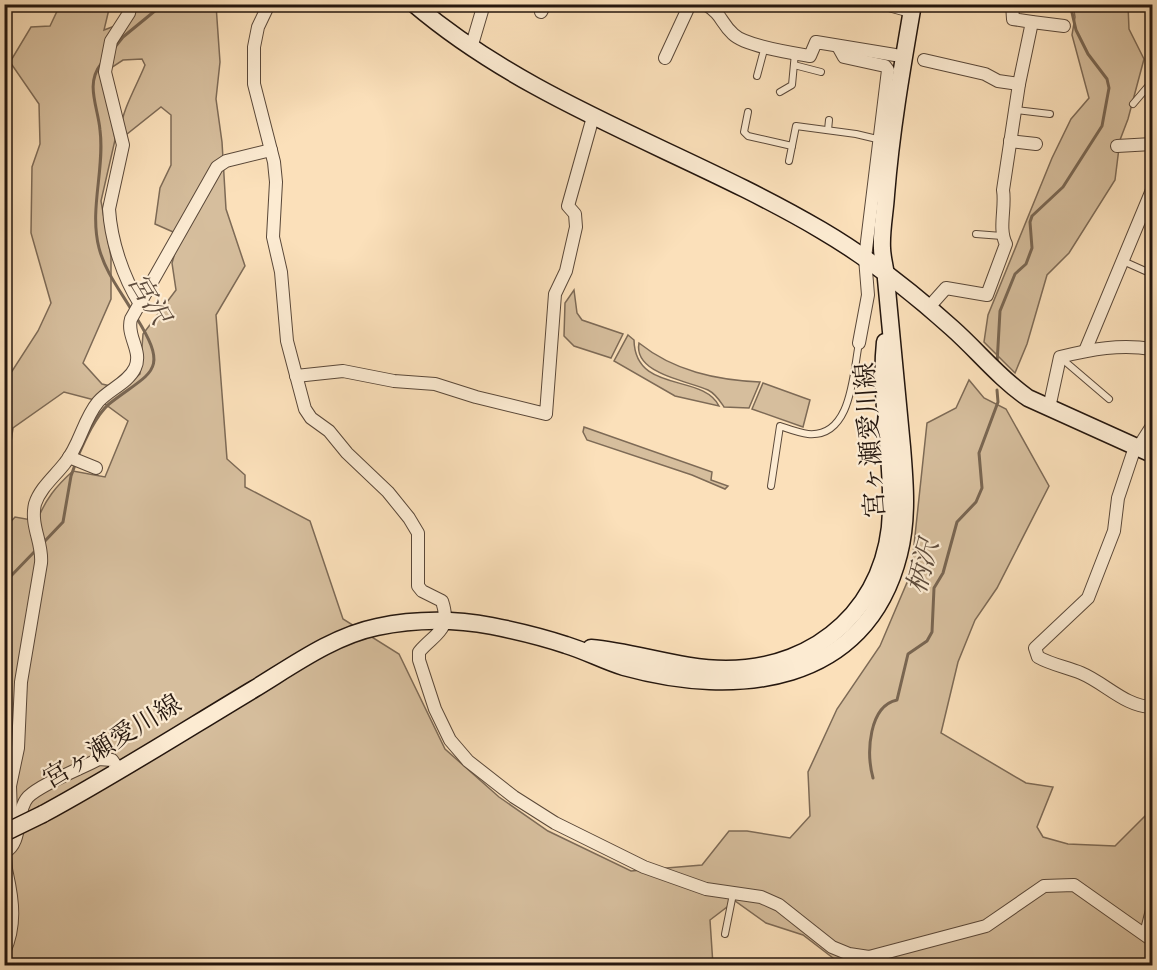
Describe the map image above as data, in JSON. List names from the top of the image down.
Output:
{
  "streets": {
    "main road": ["宮ヶ瀬愛川線"]
  },
  "water": ["宮沢", "柄沢"]
}
